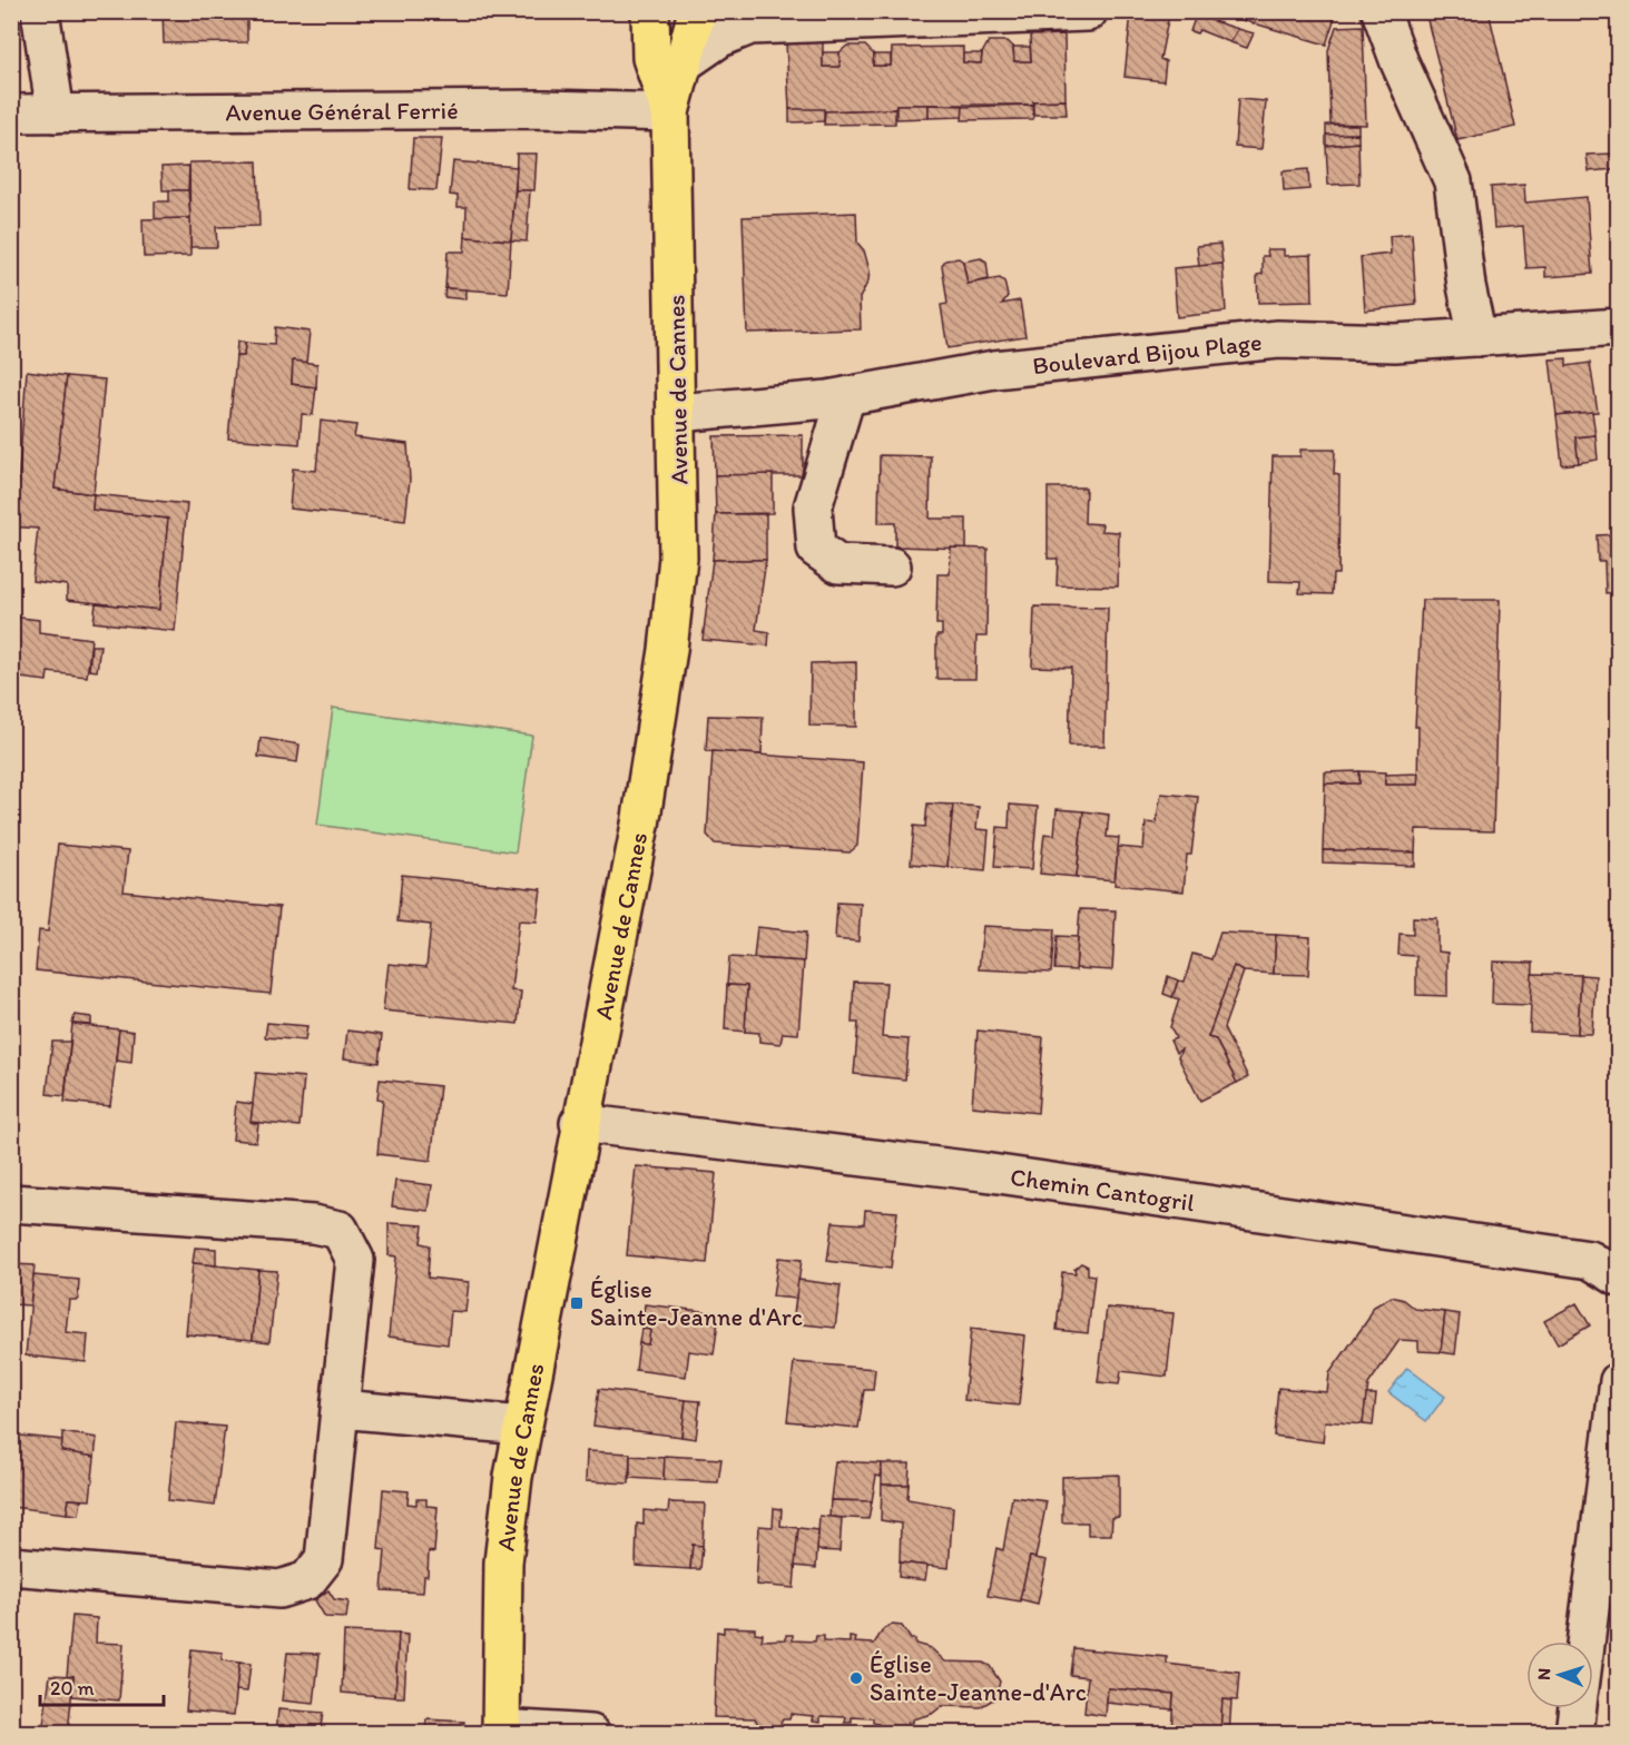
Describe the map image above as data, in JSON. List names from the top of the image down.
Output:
{
  "streets": {
    "main road": ["Avenue de Cannes"],
    "street": ["Avenue Général Ferrié", "Boulevard Bijou Plage", "Chemin Cantogril"]
  },
  "crossings": [
    ["Avenue Général Ferrié", "Avenue de Cannes"],
    ["Boulevard Bijou Plage", "Avenue de Cannes"],
    ["Avenue de Cannes", "Chemin Cantogril"]
  ],
  "places": {
    "transit": ["Église Sainte-Jeanne d'Arc"],
    "other": ["Église Sainte-Jeanne-d'Arc"]
  },
  "scale_bar": "20 m",
  "north": "left"
}
